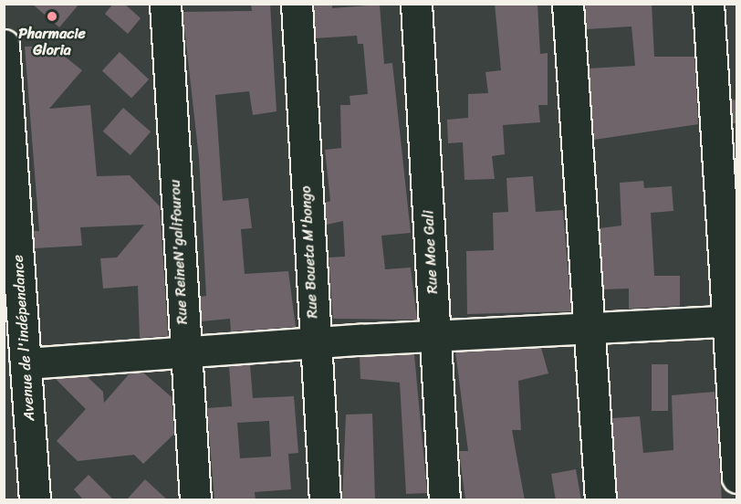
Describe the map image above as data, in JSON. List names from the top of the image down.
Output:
{
  "streets": {
    "street": [
      "Rue ReineN'galifourou",
      "Rue Boueta M'bongo",
      "Rue Moe Gali",
      "Avenue de l'indépendance"
    ]
  },
  "places": ["Pharmacie Gloria"]
}
